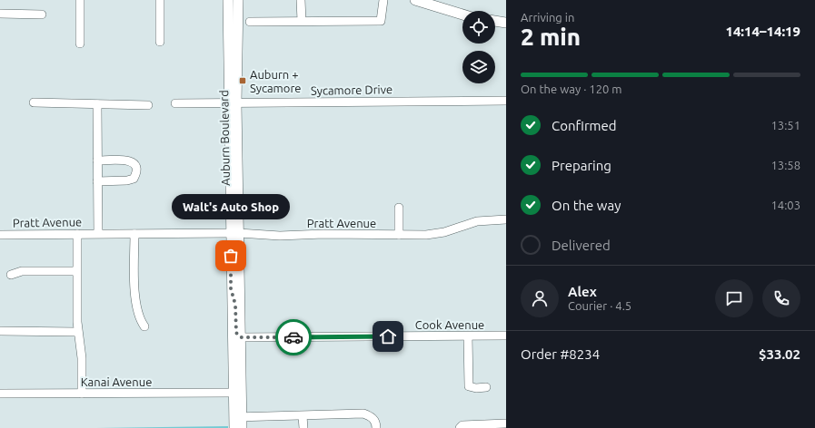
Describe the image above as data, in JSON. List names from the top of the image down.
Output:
{
  "streets": {
    "main road": ["Auburn Boulevard"],
    "street": [
      "Sycamore Drive",
      "Pratt Avenue",
      "Cook Avenue",
      "Kanai Avenue"
    ]
  },
  "crossings": [
    ["Sycamore Drive", "Auburn Boulevard"],
    ["Auburn Boulevard", "Pratt Avenue"],
    ["Auburn Boulevard", "Cook Avenue"],
    ["Auburn Boulevard", "Kanai Avenue"]
  ],
  "places": {
    "transit": ["Auburn + Sycamore"],
    "other": ["Walt's Auto Shop"]
  },
  "page": {
    "heading": ["2 min", "Arriving in", "14:14–14:19"],
    "panel": [
      "Alex",
      "Courier · 4.5",
      "Order #8234",
      "$33.02"
    ],
    "bar": "On the way · 120 m",
    "list": [
      ["Confirmed", "13:51"],
      ["Preparing", "13:58"],
      ["On the way", "14:03"],
      "Delivered"
    ],
    "bubble": "Walt's Auto Shop"
  }
}
